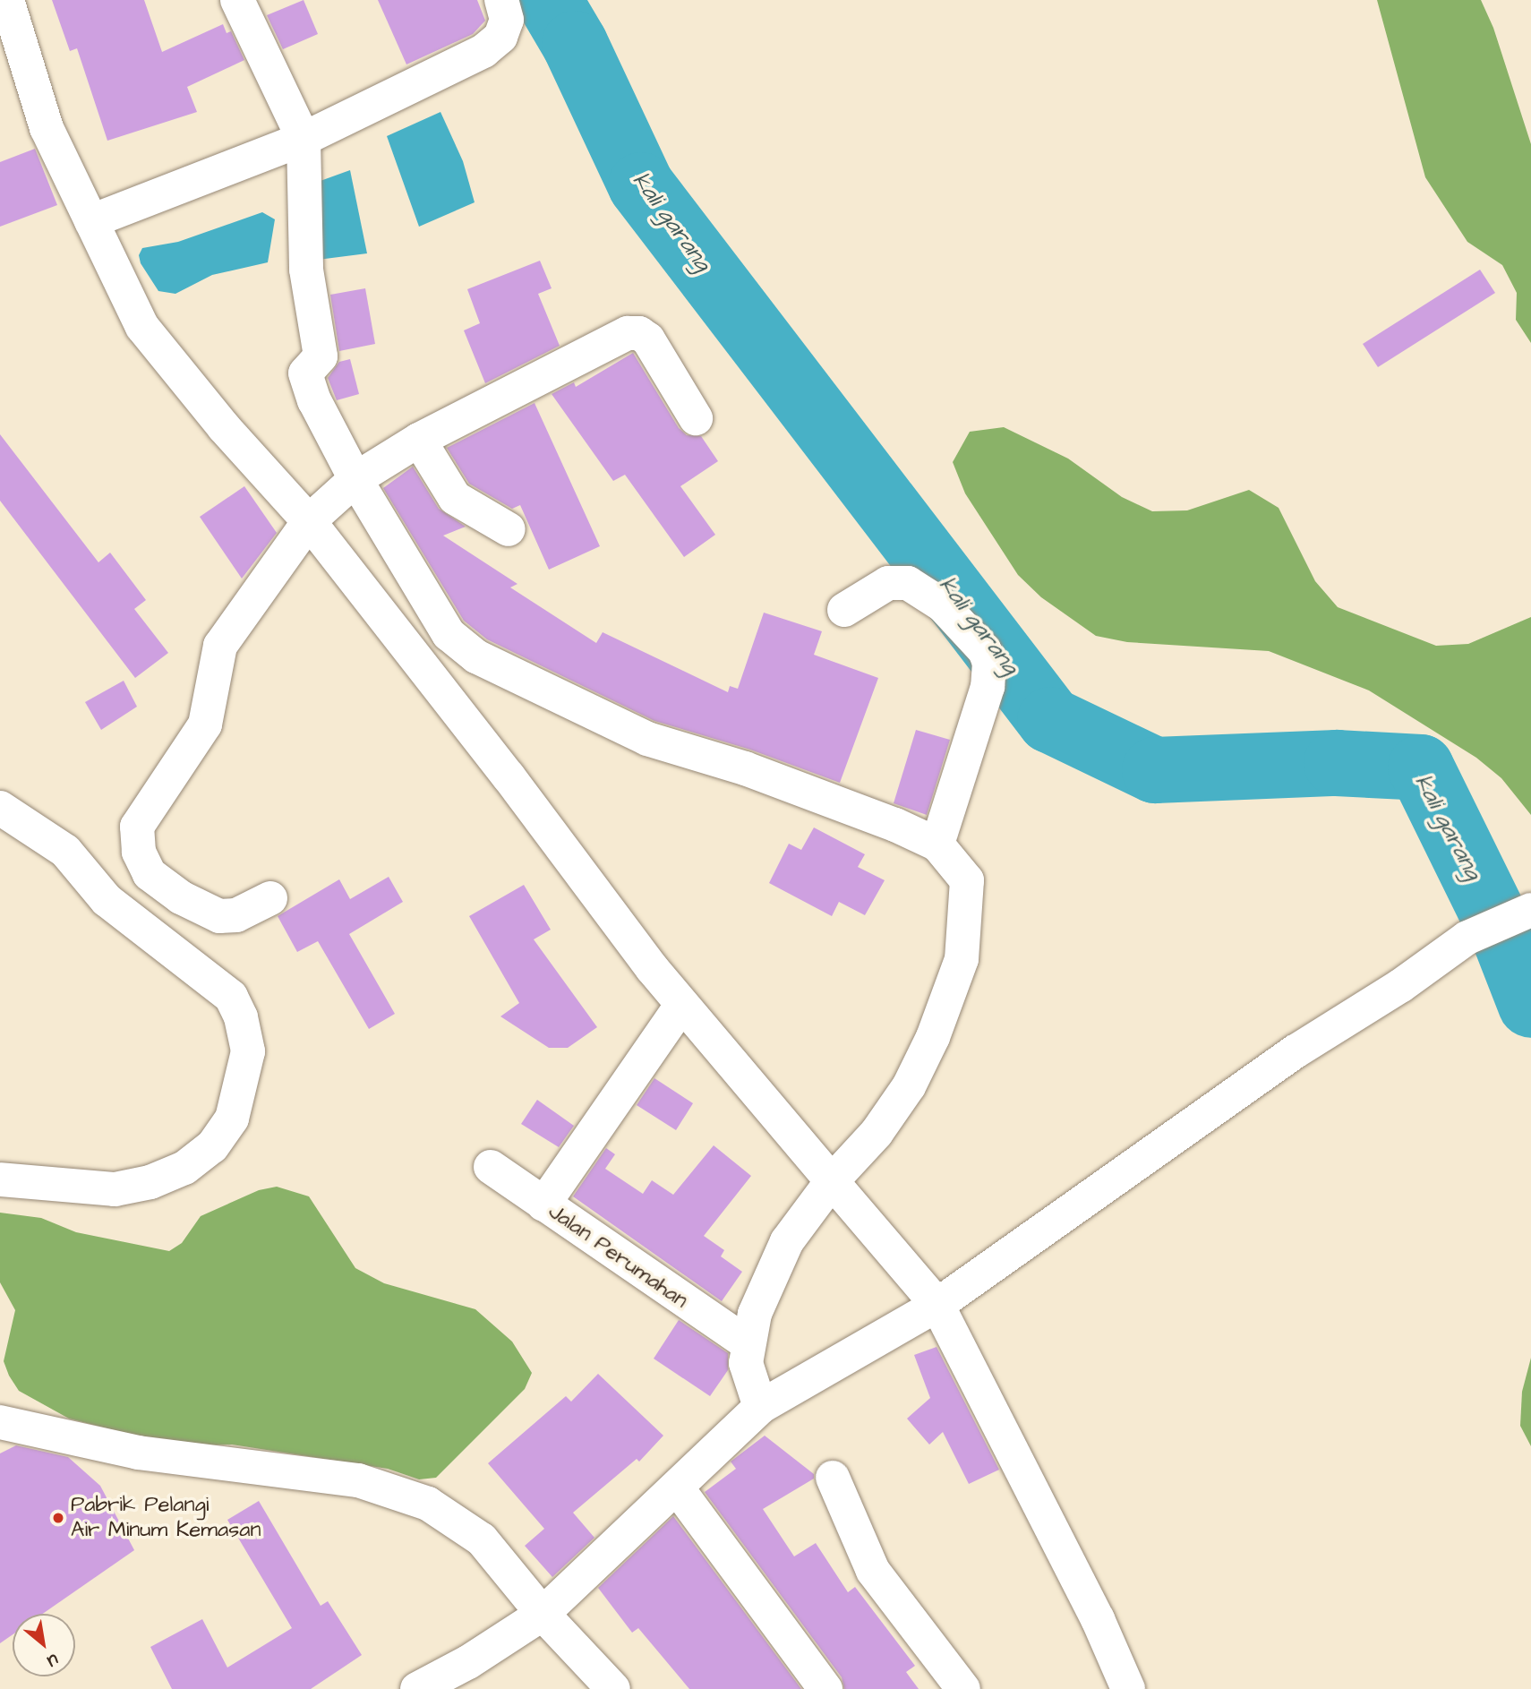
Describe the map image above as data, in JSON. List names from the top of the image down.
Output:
{
  "streets": {
    "street": ["Jalan Perumahan"]
  },
  "water": ["kali garang"],
  "places": ["Pabrik Pelangi Air Minum Kemasan"],
  "north": "bottom right"
}
